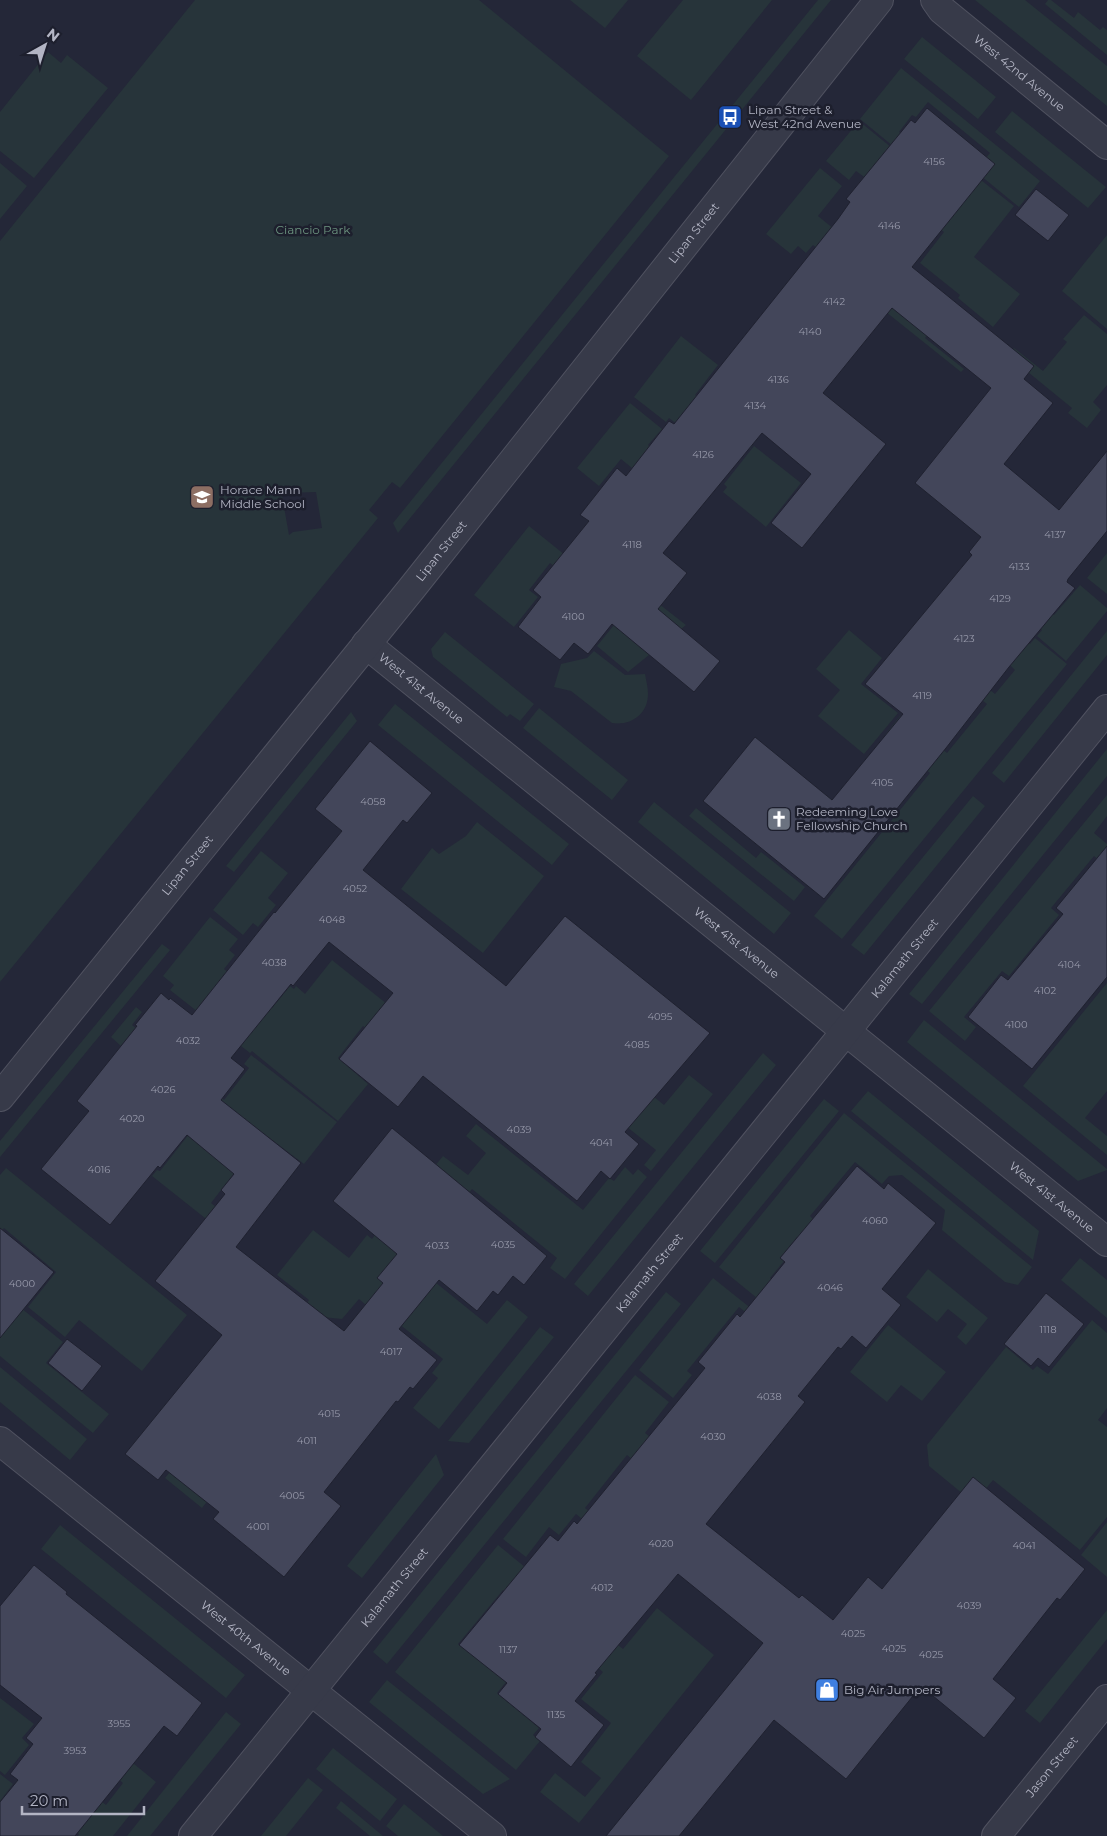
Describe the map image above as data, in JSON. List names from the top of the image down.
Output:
{
  "streets": {
    "street": [
      "West 42nd Avenue",
      "Lipan Street",
      "West 41st Avenue",
      "Kalamath Street",
      "West 40th Avenue",
      "Jason Street"
    ]
  },
  "crossings": [
    ["Lipan Street", "West 41st Avenue"],
    ["West 41st Avenue", "Kalamath Street"],
    ["Kalamath Street", "West 40th Avenue"]
  ],
  "parks": ["Ciancio Park"],
  "places": {
    "bus stop": ["Lipan Street & West 42nd Avenue"],
    "school or university": ["Horace Mann Middle School"],
    "church": ["Redeeming Love Fellowship Church"],
    "shop": ["Big Air Jumpers"]
  },
  "house_numbers": [
    "4156",
    "4146",
    "4142",
    "4140",
    "4136",
    "4134",
    "4126",
    "4137",
    "4118",
    "4133",
    "4129",
    "4100",
    "4123",
    "4119",
    "4105",
    "4058",
    "4052",
    "4048",
    "4038",
    "4104",
    "4102",
    "4095",
    "4100",
    "4032",
    "4085",
    "4026",
    "4020",
    "4039",
    "4041",
    "4016",
    "4060",
    "4035",
    "4033",
    "4000",
    "4046",
    "1118",
    "4017",
    "4038",
    "4015",
    "4030",
    "4011",
    "4005",
    "4001",
    "4020",
    "4041",
    "4012",
    "4039",
    "4025",
    "4025",
    "1137",
    "4025",
    "1135",
    "3955",
    "3953"
  ],
  "scale_bar": "20 m",
  "north": "top right"
}
